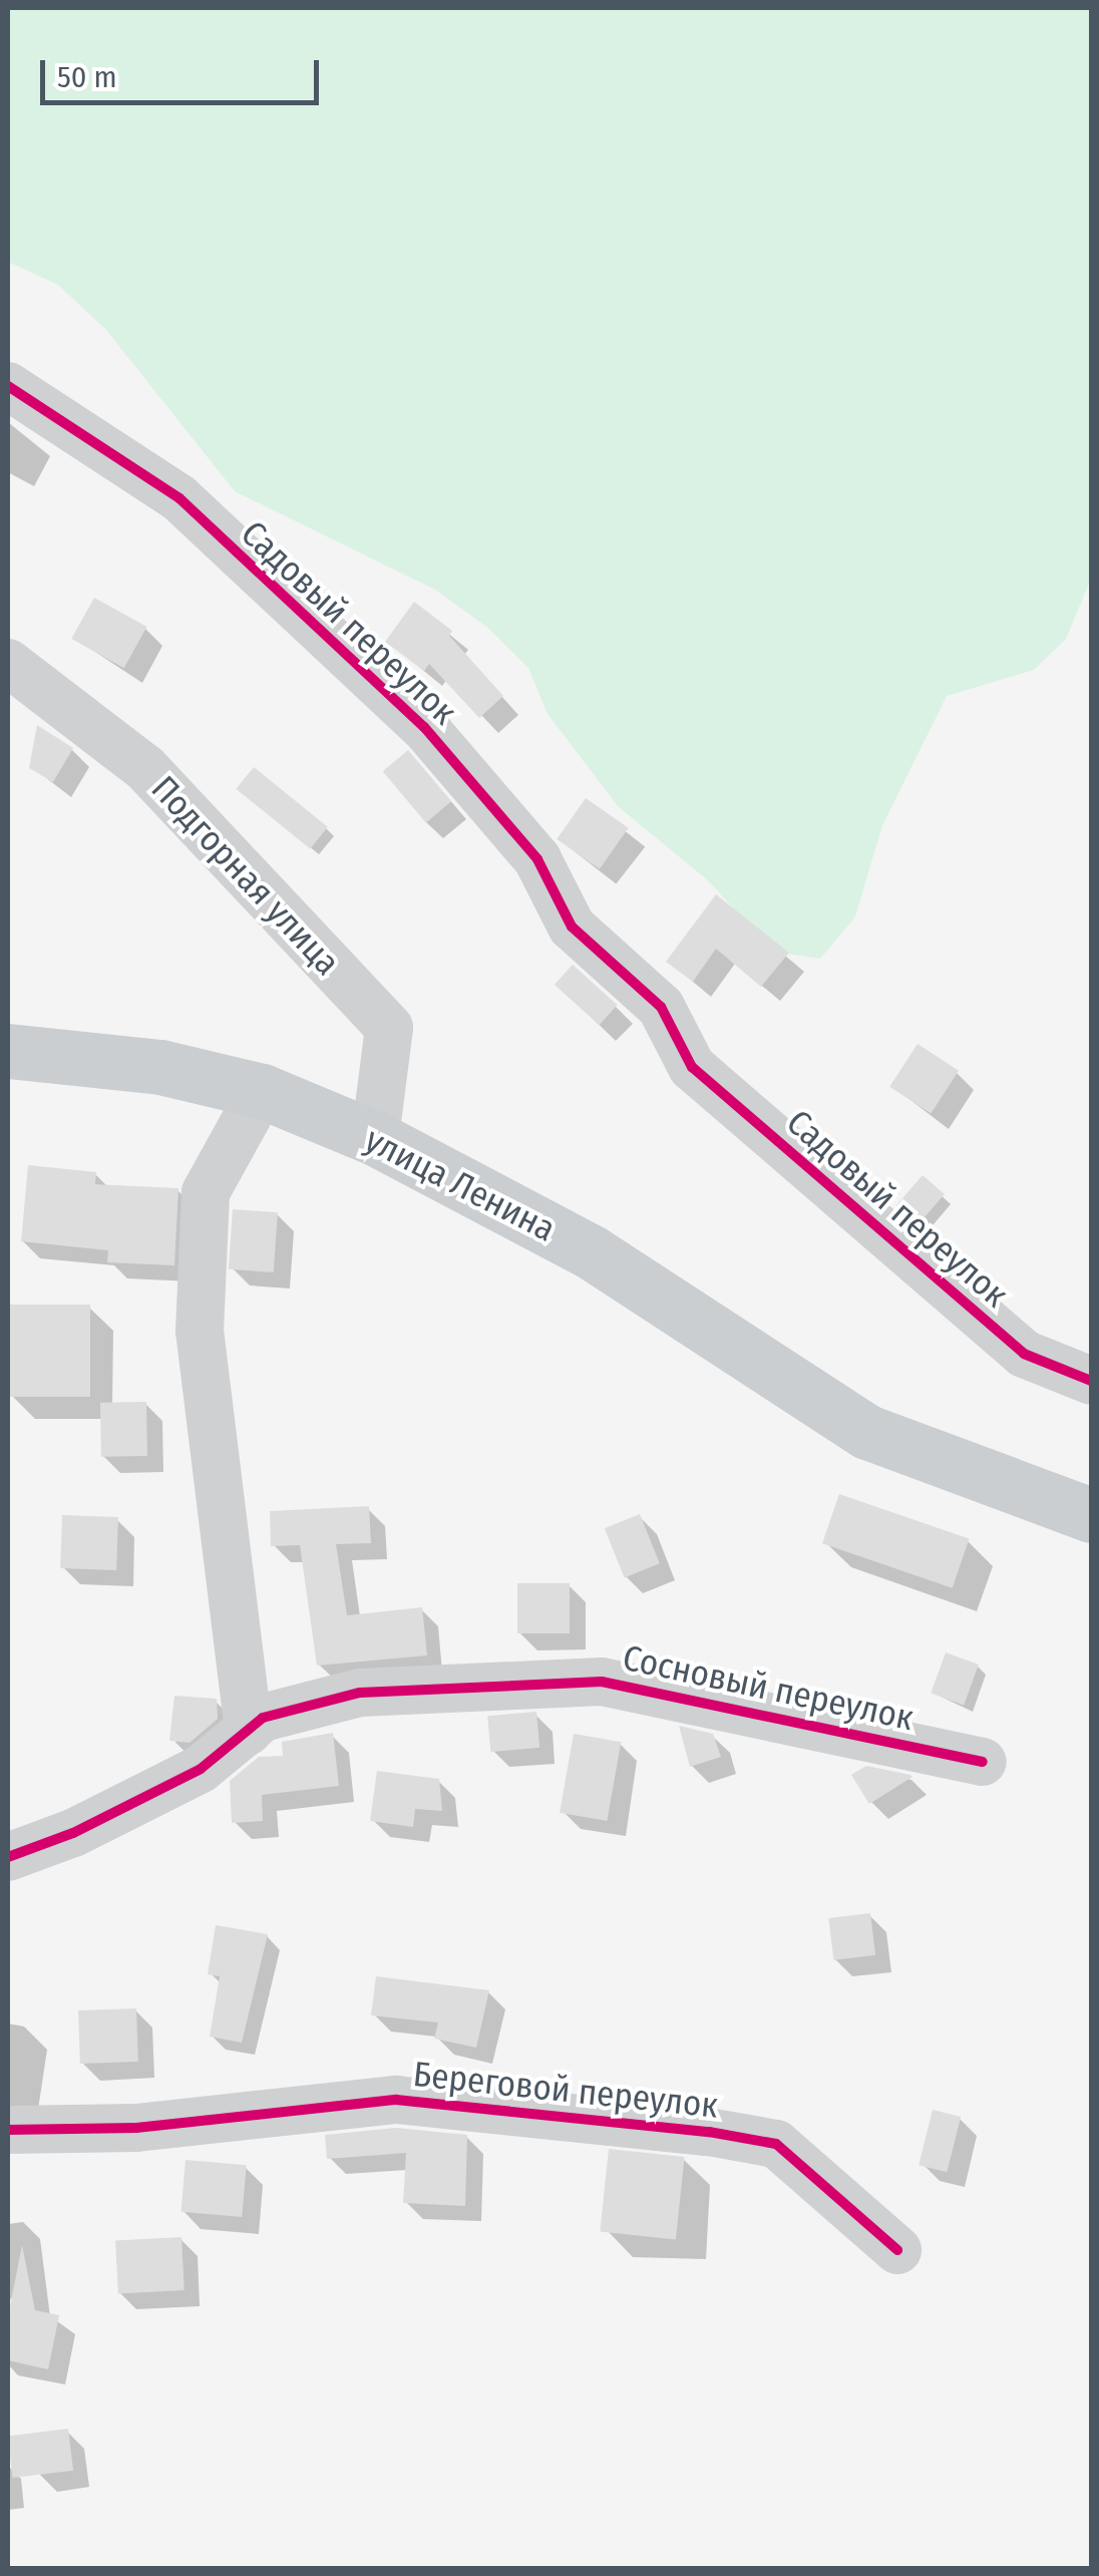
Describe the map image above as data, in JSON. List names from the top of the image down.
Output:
{
  "streets": {
    "main road": ["улица Ленина"],
    "street": [
      "Садовый переулок",
      "Подгорная улица",
      "Сосновый переулок",
      "Береговой переулок"
    ]
  },
  "crossings": [
    ["Подгорная улица", "улица Ленина"]
  ],
  "scale_bar": "50 m"
}
